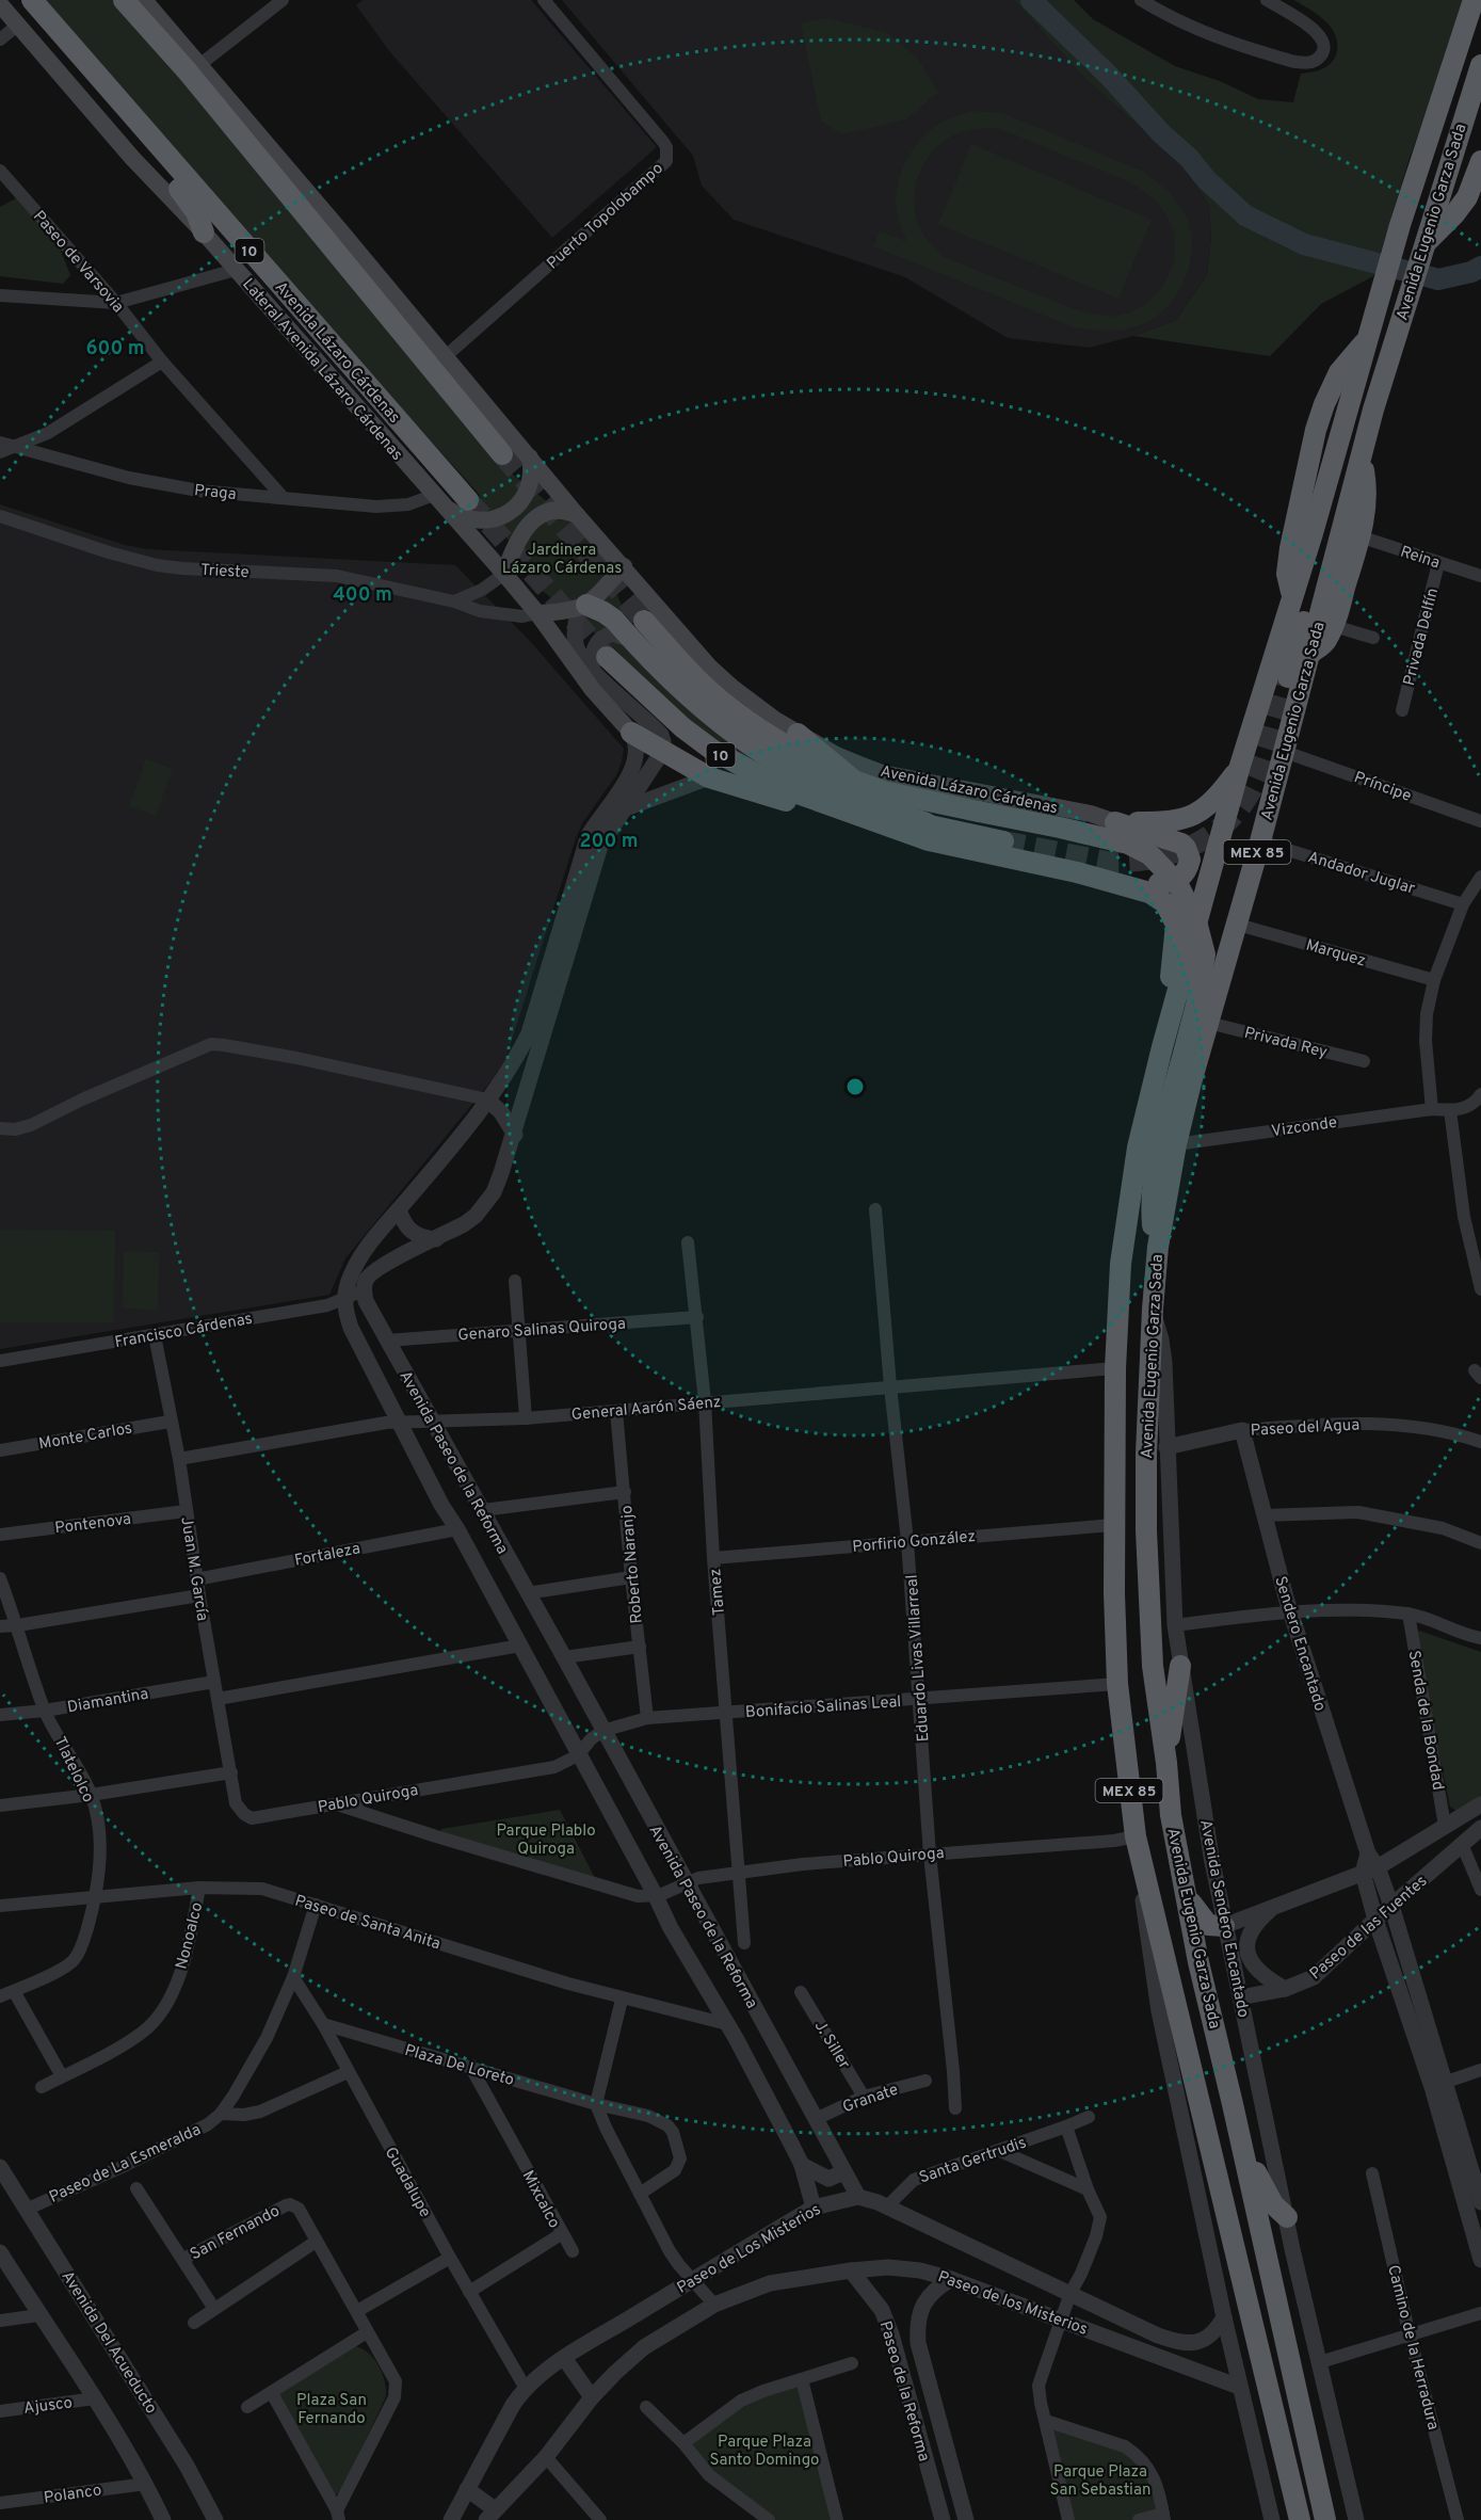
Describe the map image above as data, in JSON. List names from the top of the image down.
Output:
{
  "streets": {
    "highway": [
      "Avenida Eugenio Garza Sada",
      "10",
      "Avenida Lázaro Cárdenas",
      "MEX 85"
    ],
    "main road": ["Lateral Avenida Lázaro Cárdenas"],
    "street": [
      "Puerto Topolobampo",
      "Paseo de Varsovia",
      "Praga",
      "Reina",
      "Trieste",
      "Privada Delfín",
      "Príncipe",
      "Andador Juglar",
      "Marquez",
      "Privada Rey",
      "Vizconde",
      "Genaro Salinas Quiroga",
      "Francisco Cárdenas",
      "General Aarón Sáenz",
      "Paseo del Agua",
      "Monte Carlos",
      "Avenida Paseo de la Reforma",
      "Pontenova",
      "Porfirio González",
      "Fortaleza",
      "Roberto Naranjo",
      "Juan M. García",
      "Tamez",
      "Sendero Encantado",
      "Eduardo Livas Villarreal",
      "Diamantina",
      "Bonifacio Salinas Leal",
      "Senda de la Bondad",
      "Tlatelolco",
      "Pablo Quiroga",
      "Avenida Sendero Encantado",
      "Paseo de Santa Anita",
      "Paseo de las Fuentes",
      "Nonoalco",
      "J. Siller",
      "Plaza De Loreto",
      "Granate",
      "Santa Gertrudis",
      "Paseo de La Esmeralda",
      "Guadalupe",
      "Mixcalco",
      "San Fernando",
      "Paseo de Los Misterios",
      "Paseo de los Misterios",
      "Avenida Del Acueducto",
      "Camino de la Herradura",
      "Paseo de la Reforma",
      "Ajusco",
      "Polanco"
    ]
  },
  "crossings": [
    ["Avenida Eugenio Garza Sada", "Príncipe"],
    ["Avenida Eugenio Garza Sada", "Andador Juglar"],
    ["Avenida Eugenio Garza Sada", "Marquez"],
    ["Avenida Eugenio Garza Sada", "Privada Rey"],
    ["Avenida Eugenio Garza Sada", "Vizconde"],
    ["Avenida Eugenio Garza Sada", "General Aarón Sáenz"],
    ["Avenida Eugenio Garza Sada", "Porfirio González"],
    ["Avenida Eugenio Garza Sada", "Bonifacio Salinas Leal"],
    ["Avenida Eugenio Garza Sada", "Pablo Quiroga"],
    ["Avenida Eugenio Garza Sada", "Avenida Sendero Encantado"],
    ["Avenida Eugenio Garza Sada", "Paseo de Los Misterios"],
    ["Avenida Eugenio Garza Sada", "Paseo de los Misterios"],
    ["Paseo de Varsovia", "Praga"],
    ["Avenida Lázaro Cárdenas", "Lateral Avenida Lázaro Cárdenas"],
    ["Avenida Lázaro Cárdenas", "Trieste"],
    ["Lateral Avenida Lázaro Cárdenas", "Praga"],
    ["Lateral Avenida Lázaro Cárdenas", "Trieste"],
    ["Reina", "Privada Delfín"],
    ["Genaro Salinas Quiroga", "Avenida Paseo de la Reforma"],
    ["Genaro Salinas Quiroga", "Tamez"],
    ["Francisco Cárdenas", "Avenida Paseo de la Reforma"],
    ["Francisco Cárdenas", "Juan M. García"],
    ["General Aarón Sáenz", "Avenida Paseo de la Reforma"],
    ["General Aarón Sáenz", "Roberto Naranjo"],
    ["General Aarón Sáenz", "Juan M. García"],
    ["General Aarón Sáenz", "Tamez"],
    ["General Aarón Sáenz", "Eduardo Livas Villarreal"],
    ["Paseo del Agua", "Sendero Encantado"],
    ["Paseo del Agua", "Avenida Sendero Encantado"],
    ["Monte Carlos", "Juan M. García"],
    ["Avenida Paseo de la Reforma", "Fortaleza"],
    ["Avenida Paseo de la Reforma", "Bonifacio Salinas Leal"],
    ["Avenida Paseo de la Reforma", "Pablo Quiroga"],
    ["Avenida Paseo de la Reforma", "Paseo de Santa Anita"],
    ["Avenida Paseo de la Reforma", "Granate"],
    ["Avenida Paseo de la Reforma", "Paseo de Los Misterios"],
    ["Pontenova", "Juan M. García"],
    ["Porfirio González", "Tamez"],
    ["Porfirio González", "Eduardo Livas Villarreal"],
    ["Fortaleza", "Juan M. García"],
    ["Roberto Naranjo", "Bonifacio Salinas Leal"],
    ["Juan M. García", "Diamantina"],
    ["Juan M. García", "Pablo Quiroga"],
    ["Tamez", "Bonifacio Salinas Leal"],
    ["Tamez", "Pablo Quiroga"],
    ["Sendero Encantado", "Paseo de las Fuentes"],
    ["Eduardo Livas Villarreal", "Bonifacio Salinas Leal"],
    ["Eduardo Livas Villarreal", "Pablo Quiroga"],
    ["Diamantina", "Tlatelolco"],
    ["Bonifacio Salinas Leal", "Pablo Quiroga"],
    ["Senda de la Bondad", "Paseo de las Fuentes"],
    ["Tlatelolco", "Paseo de Santa Anita"],
    ["Avenida Sendero Encantado", "Paseo de las Fuentes"],
    ["Paseo de Santa Anita", "Nonoalco"],
    ["Paseo de Santa Anita", "Paseo de La Esmeralda"],
    ["J. Siller", "Granate"],
    ["Plaza De Loreto", "Guadalupe"],
    ["Plaza De Loreto", "Mixcalco"],
    ["Santa Gertrudis", "Paseo de Los Misterios"],
    ["Paseo de La Esmeralda", "Guadalupe"],
    ["Paseo de La Esmeralda", "Avenida Del Acueducto"],
    ["Guadalupe", "Mixcalco"],
    ["Guadalupe", "Paseo de Los Misterios"],
    ["Paseo de los Misterios", "Paseo de la Reforma"]
  ],
  "parks": [
    "Jardinera Lázaro Cárdenas",
    "Parque Plablo Quiroga",
    "Plaza San Fernando",
    "Parque Plaza Santo Domingo",
    "Parque Plaza San Sebastian"
  ],
  "rings": ["600 m", "400 m", "200 m"]
}
